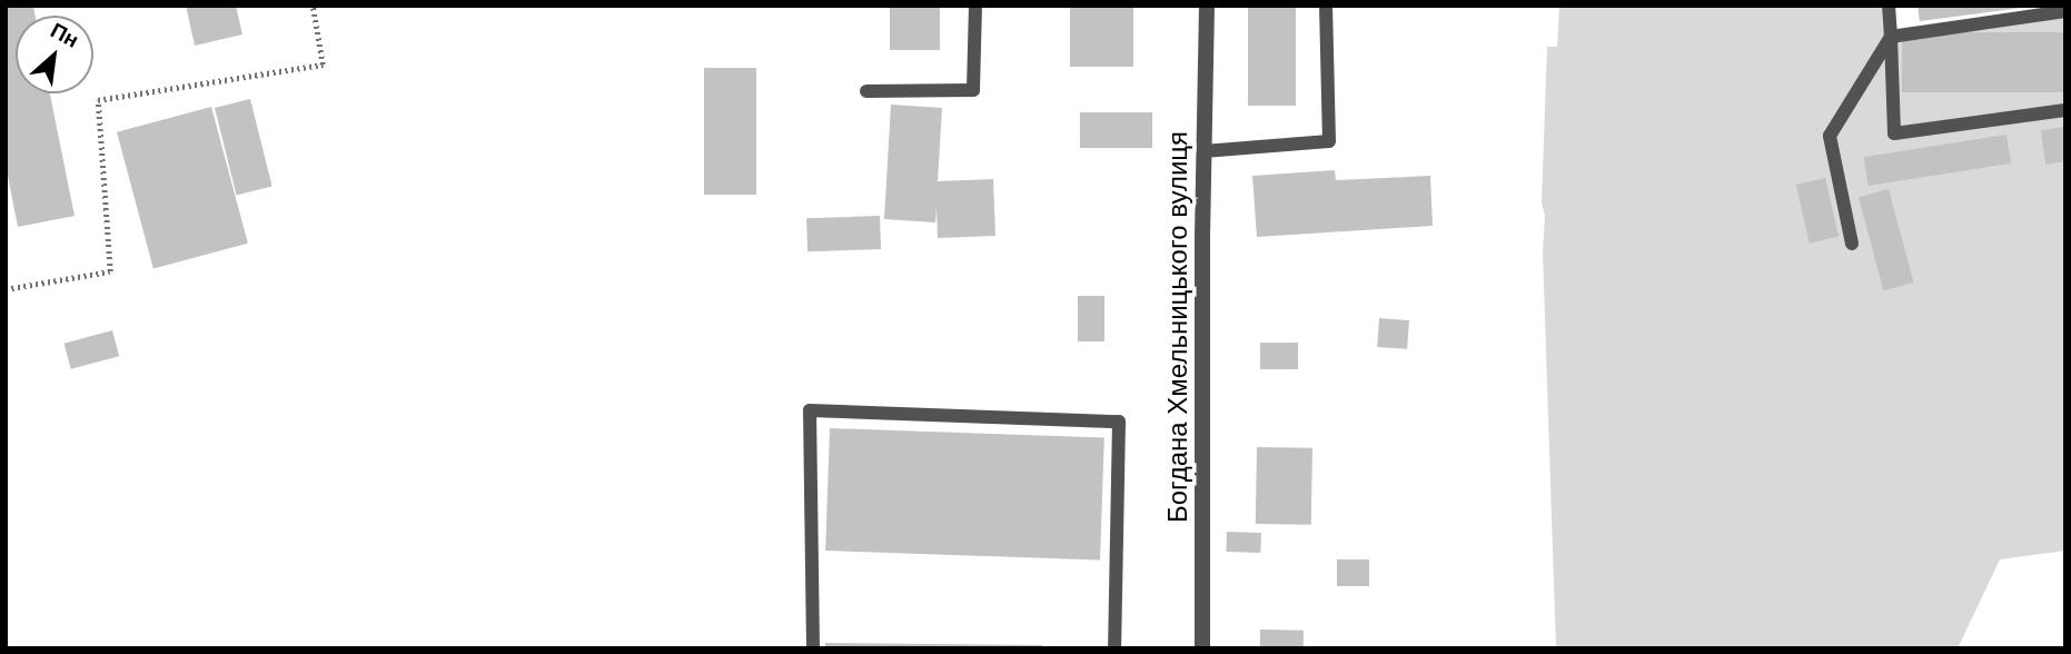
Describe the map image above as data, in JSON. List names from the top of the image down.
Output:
{
  "streets": {
    "street": ["Богдана Хмельницького вулиця"]
  },
  "north": "top right"
}
